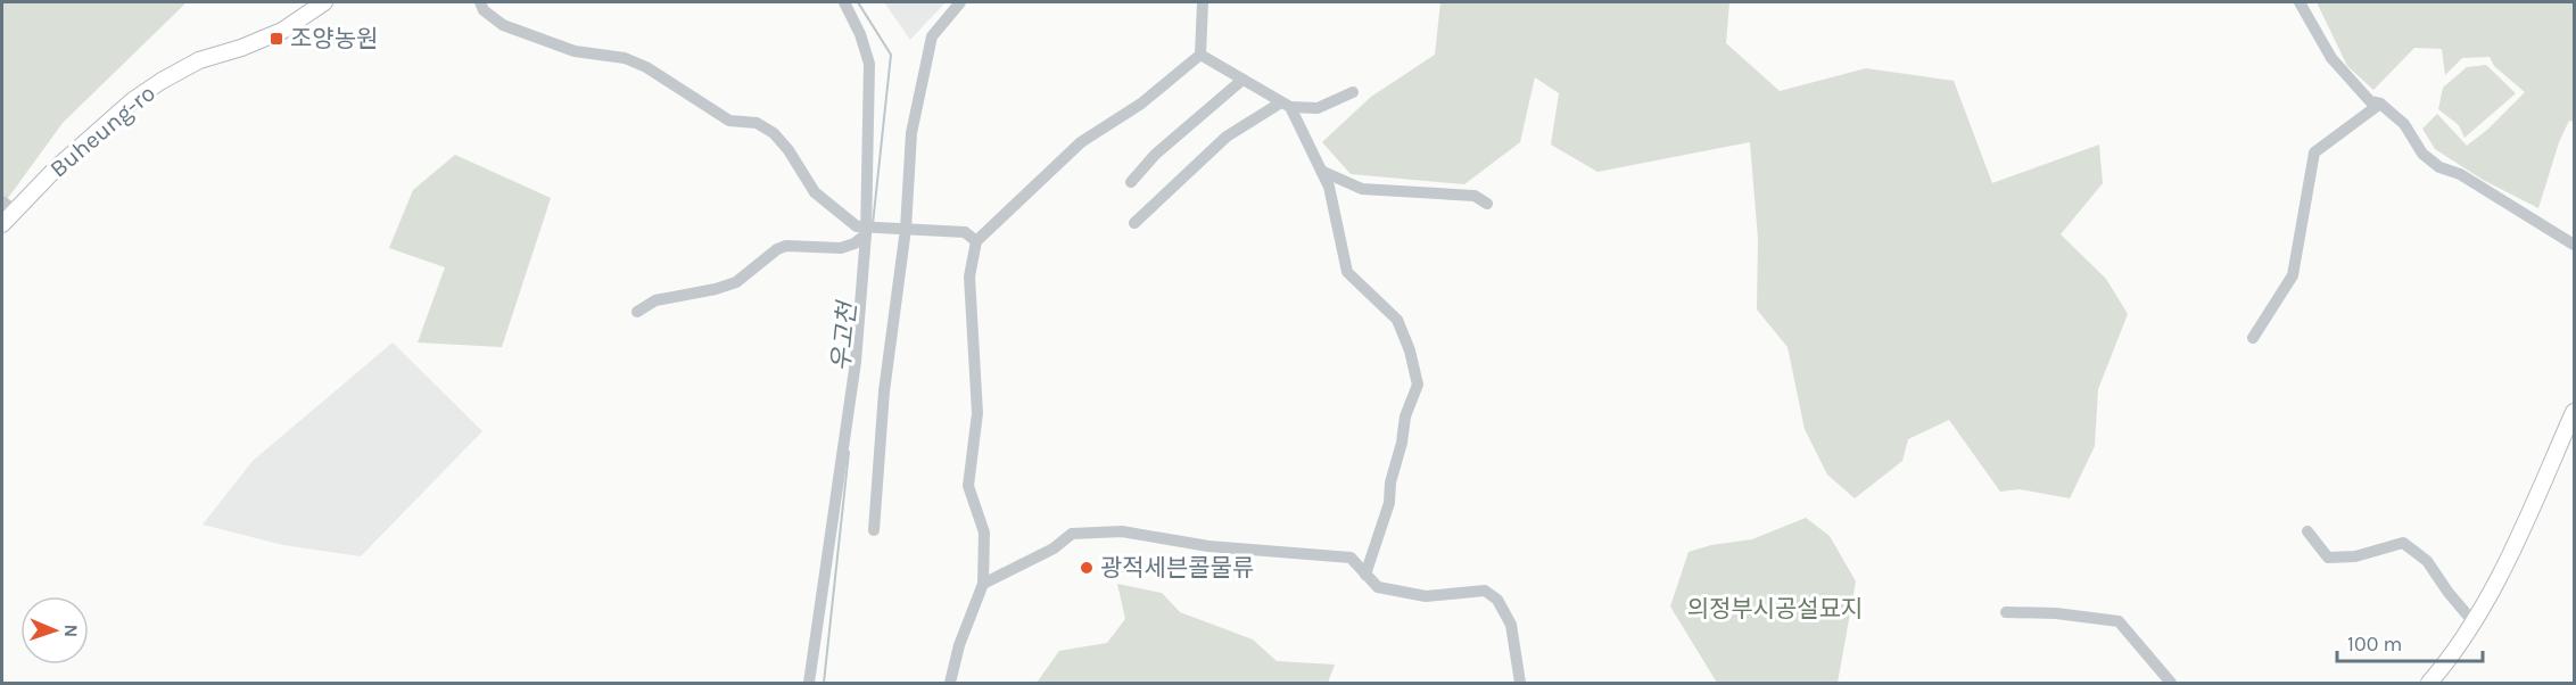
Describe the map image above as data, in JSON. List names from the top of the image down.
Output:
{
  "streets": {
    "main road": ["Buheung-ro"]
  },
  "water": ["우고천"],
  "parks": ["의정부시공설묘지"],
  "places": {
    "transit": ["조양농원"],
    "other": ["광적세븐콜물류"]
  },
  "scale_bar": "100 m",
  "north": "right"
}
